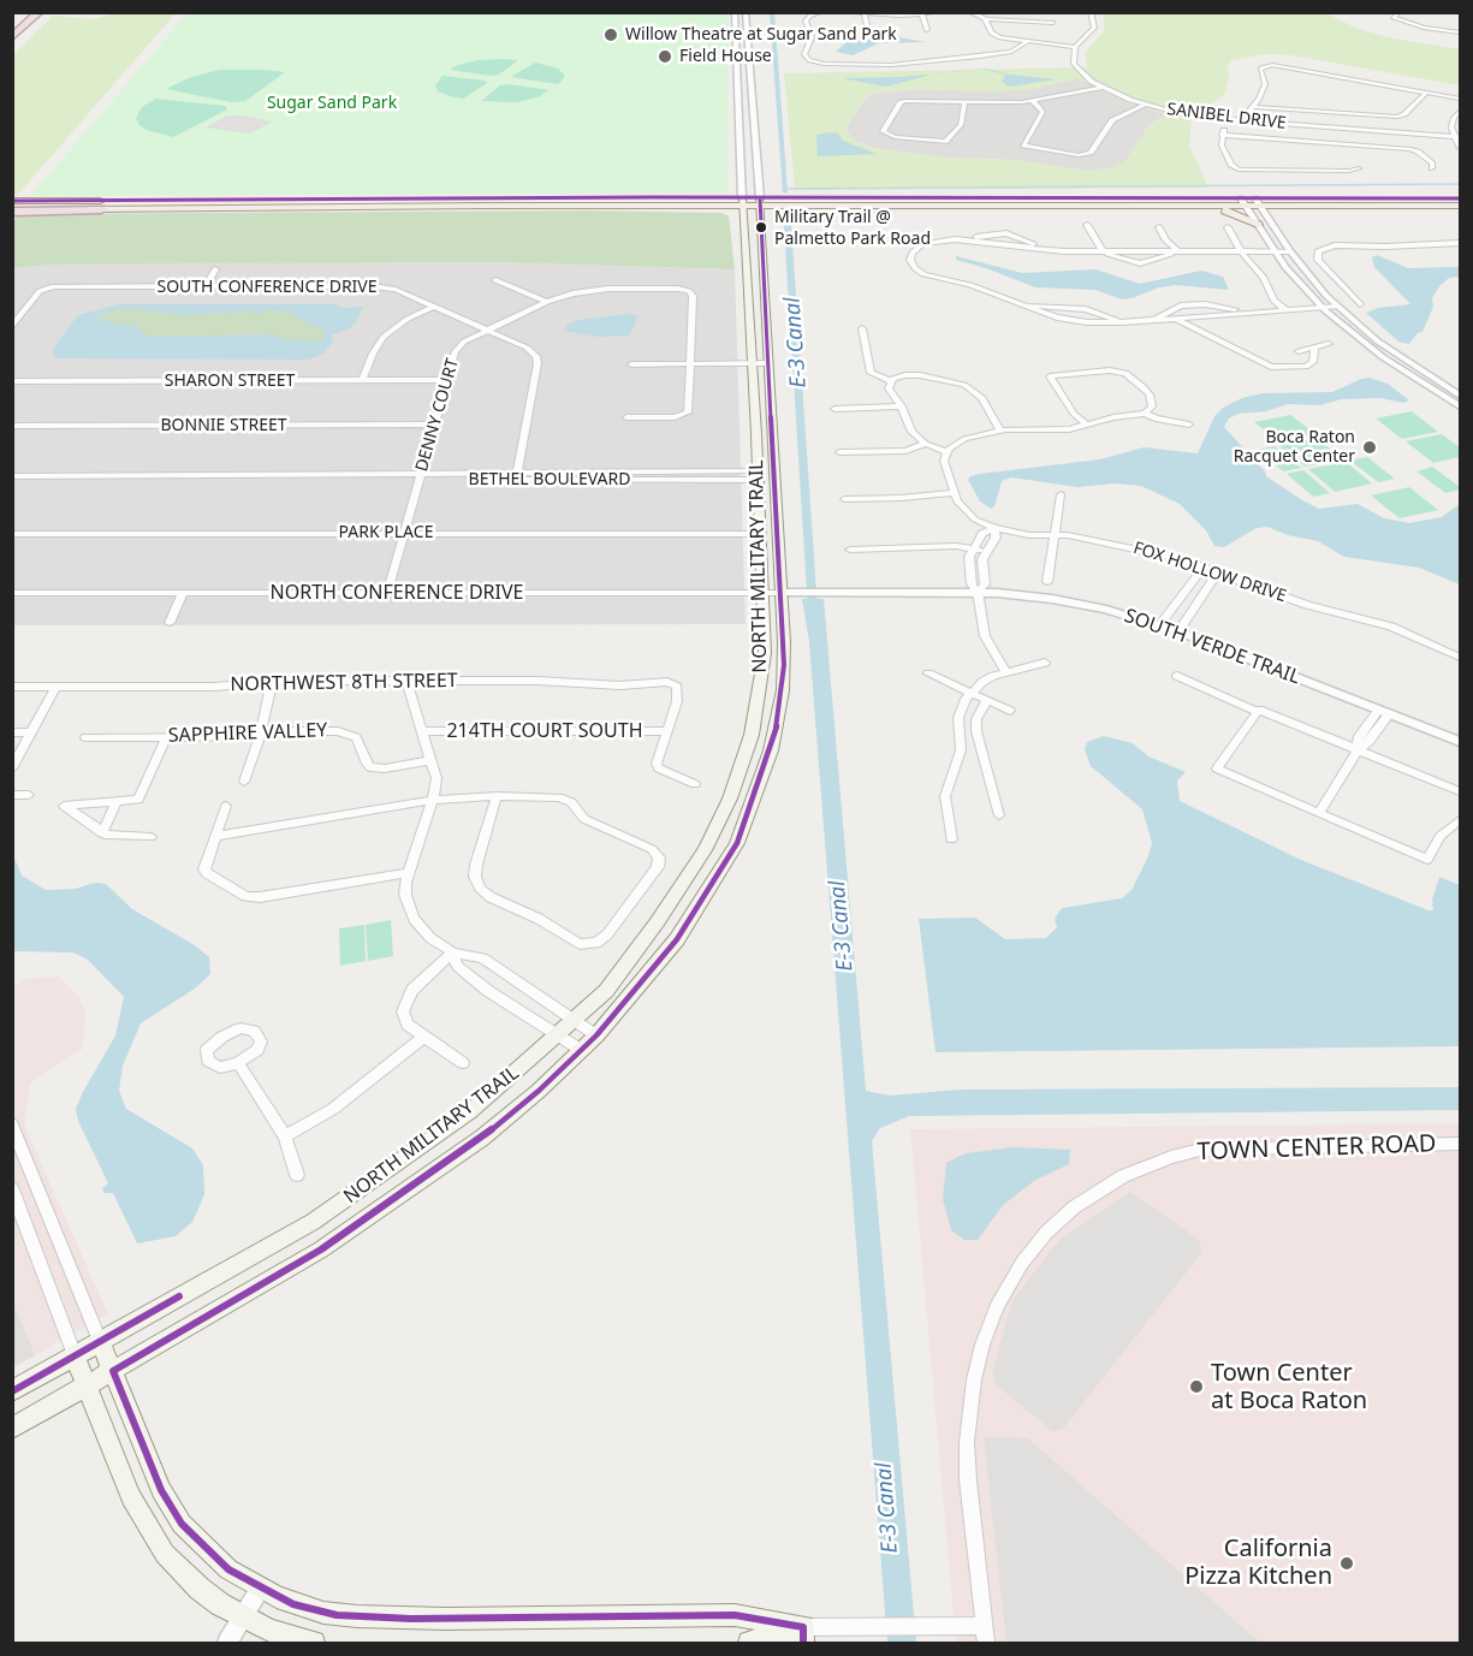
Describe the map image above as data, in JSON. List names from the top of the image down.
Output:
{
  "streets": {
    "main road": ["NORTH MILITARY TRAIL", "TOWN CENTER ROAD"],
    "street": [
      "SANIBEL DRIVE",
      "SOUTH CONFERENCE DRIVE",
      "SHARON STREET",
      "DENNY COURT",
      "BONNIE STREET",
      "BETHEL BOULEVARD",
      "PARK PLACE",
      "FOX HOLLOW DRIVE",
      "NORTH CONFERENCE DRIVE",
      "SOUTH VERDE TRAIL",
      "NORTHWEST 8TH STREET",
      "214TH COURT SOUTH",
      "SAPPHIRE VALLEY"
    ]
  },
  "crossings": [
    ["SOUTH CONFERENCE DRIVE", "DENNY COURT"],
    ["SOUTH CONFERENCE DRIVE", "BETHEL BOULEVARD"],
    ["SHARON STREET", "DENNY COURT"],
    ["DENNY COURT", "BONNIE STREET"],
    ["DENNY COURT", "BETHEL BOULEVARD"],
    ["DENNY COURT", "PARK PLACE"],
    ["DENNY COURT", "NORTH CONFERENCE DRIVE"],
    ["BETHEL BOULEVARD", "NORTH MILITARY TRAIL"],
    ["PARK PLACE", "NORTH MILITARY TRAIL"],
    ["NORTH MILITARY TRAIL", "NORTH CONFERENCE DRIVE"],
    ["NORTH MILITARY TRAIL", "SOUTH VERDE TRAIL"],
    ["NORTH MILITARY TRAIL", "TOWN CENTER ROAD"],
    ["NORTH CONFERENCE DRIVE", "SOUTH VERDE TRAIL"],
    ["NORTHWEST 8TH STREET", "214TH COURT SOUTH"]
  ],
  "water": ["E-3 Canal"],
  "parks": ["Sugar Sand Park"],
  "places": [
    "Willow Theatre at Sugar Sand Park",
    "Field House",
    "Military Trail @ Palmetto Park Road",
    "Boca Raton Racquet Center",
    "Town Center at Boca Raton",
    "California Pizza Kitchen"
  ]
}
